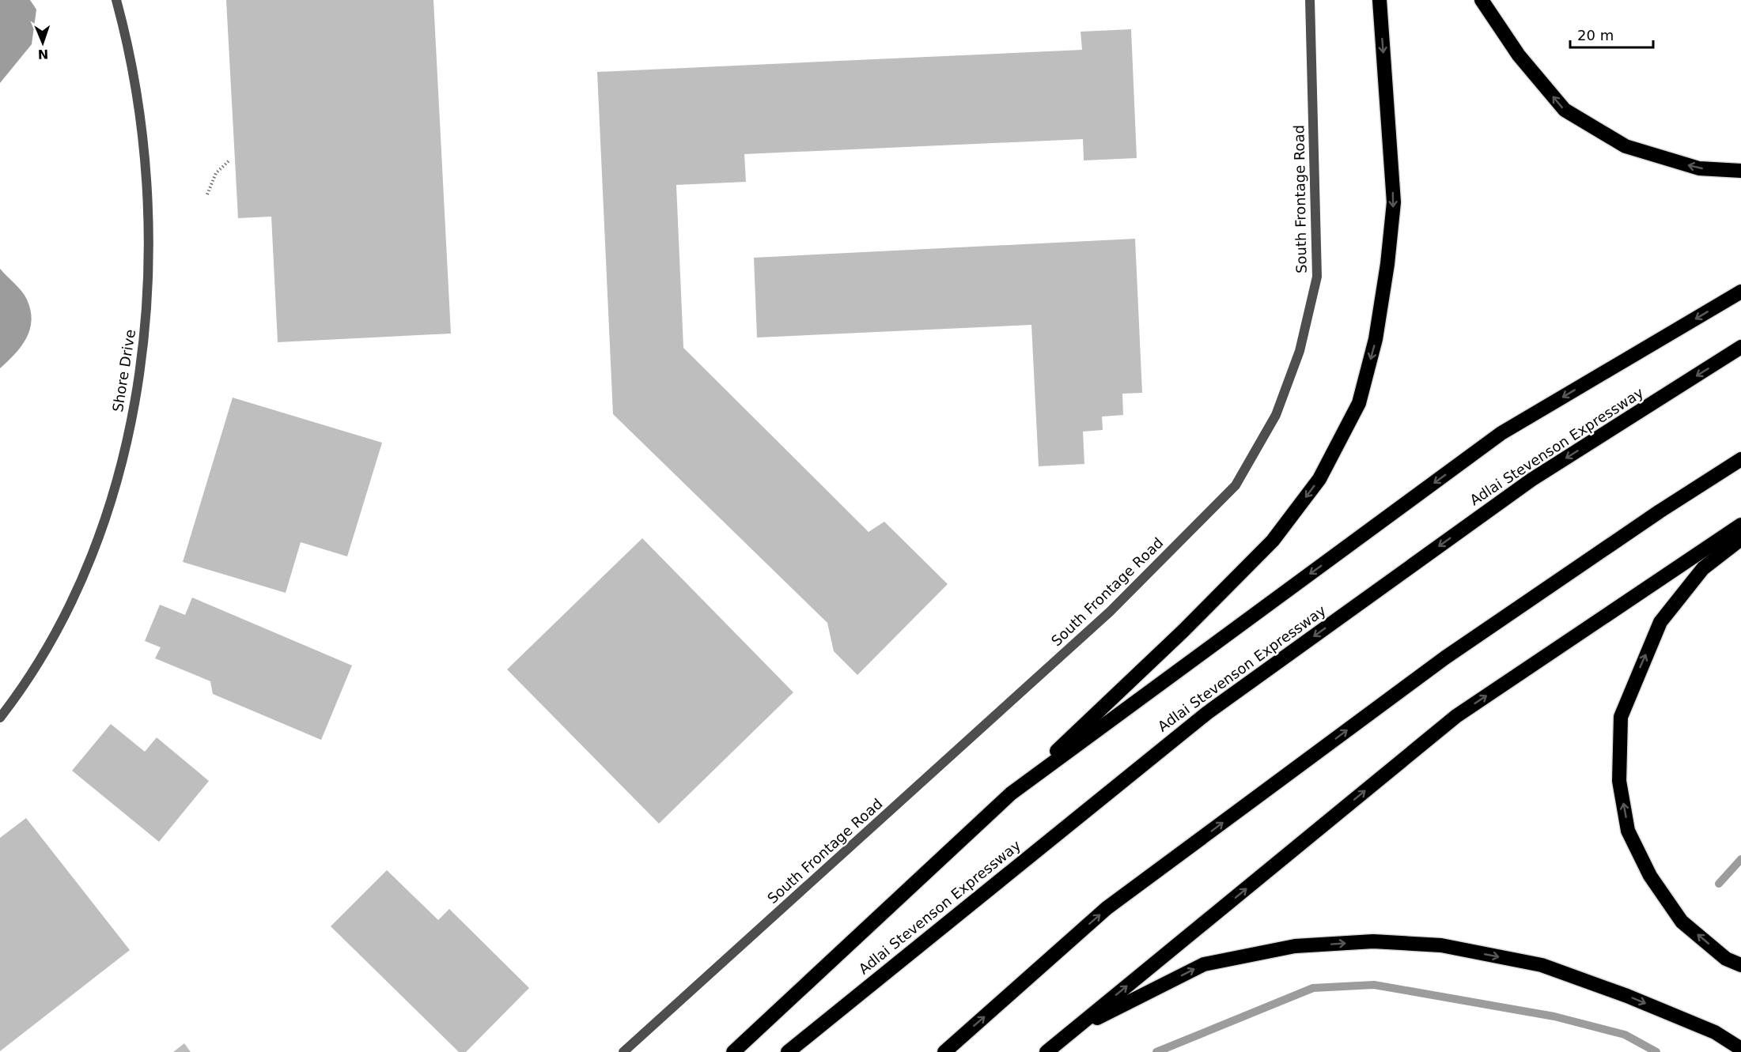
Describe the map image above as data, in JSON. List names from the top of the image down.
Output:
{
  "streets": {
    "highway": ["Adlai Stevenson Expressway"],
    "street": ["South Frontage Road", "Shore Drive"]
  },
  "scale_bar": "20 m",
  "north": "bottom"
}
